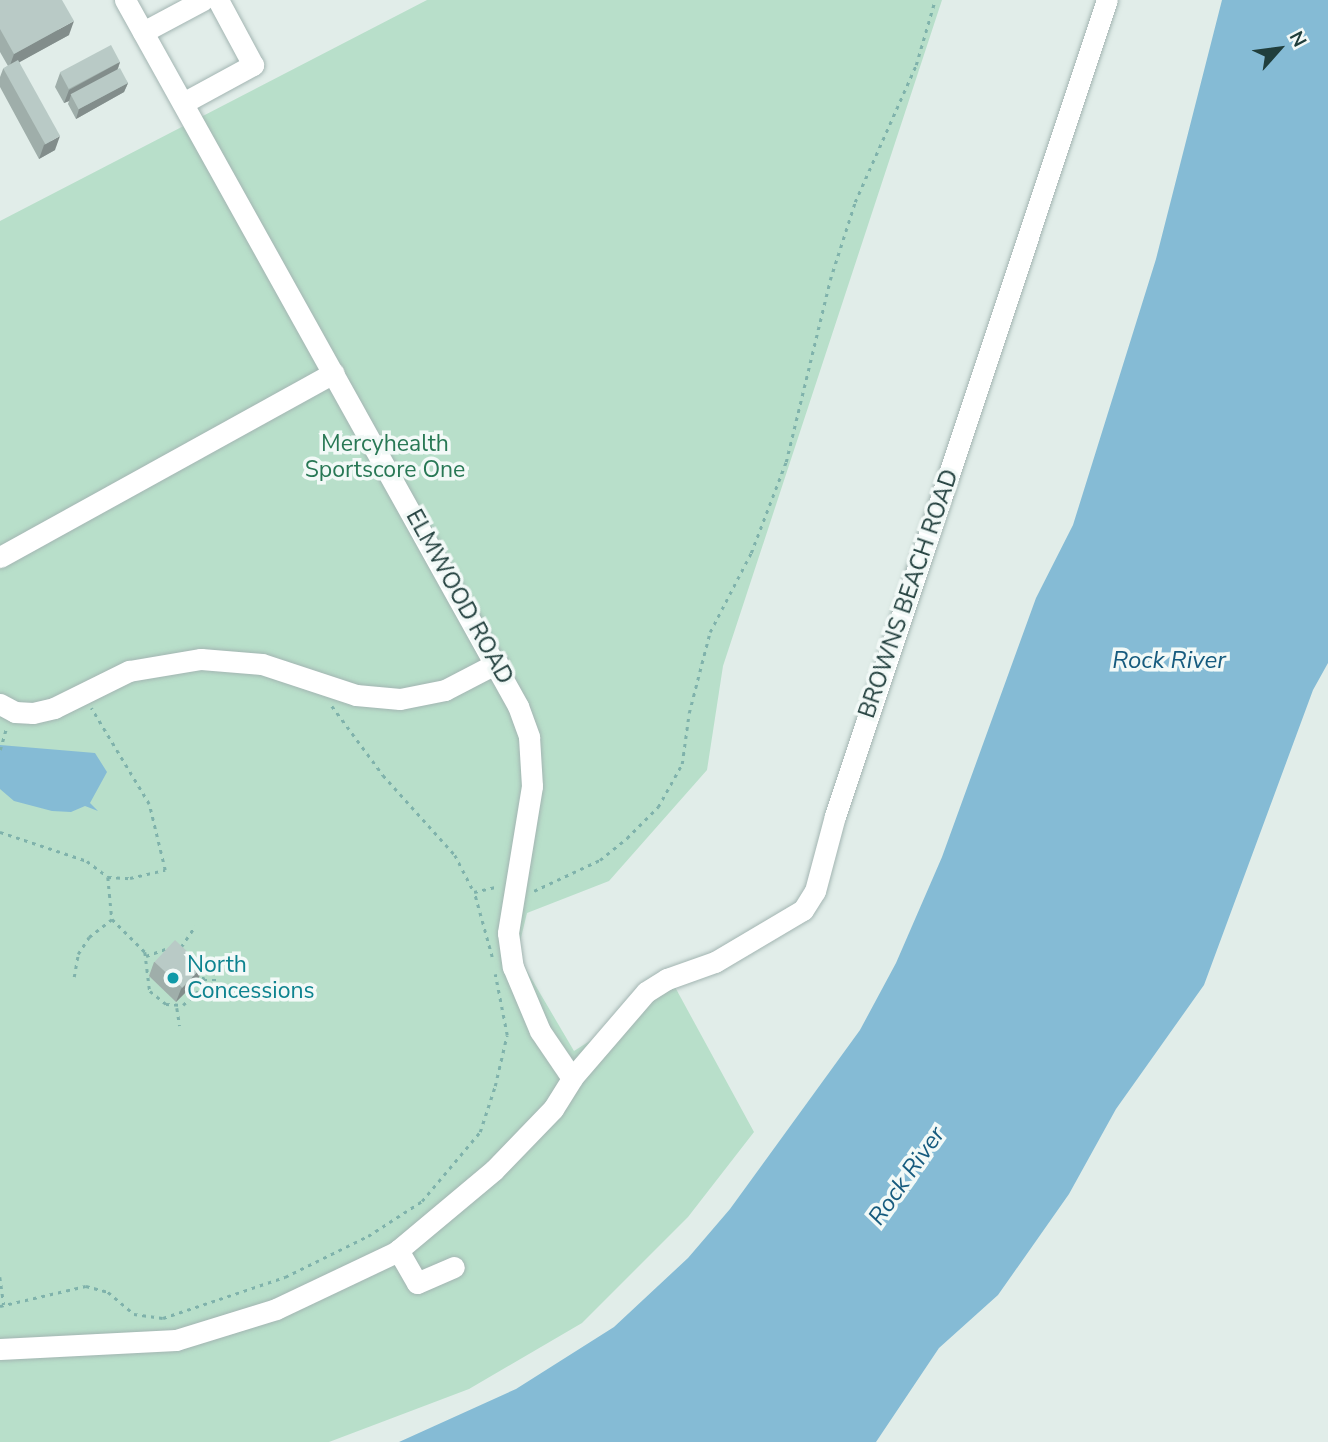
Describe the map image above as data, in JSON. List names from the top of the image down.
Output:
{
  "streets": {
    "street": ["BROWNS BEACH ROAD", "ELMWOOD ROAD"]
  },
  "crossings": [
    ["BROWNS BEACH ROAD", "ELMWOOD ROAD"]
  ],
  "water": ["Rock River"],
  "parks": ["Mercyhealth Sportscore One"],
  "places": ["North Concessions"],
  "north": "top right"
}
